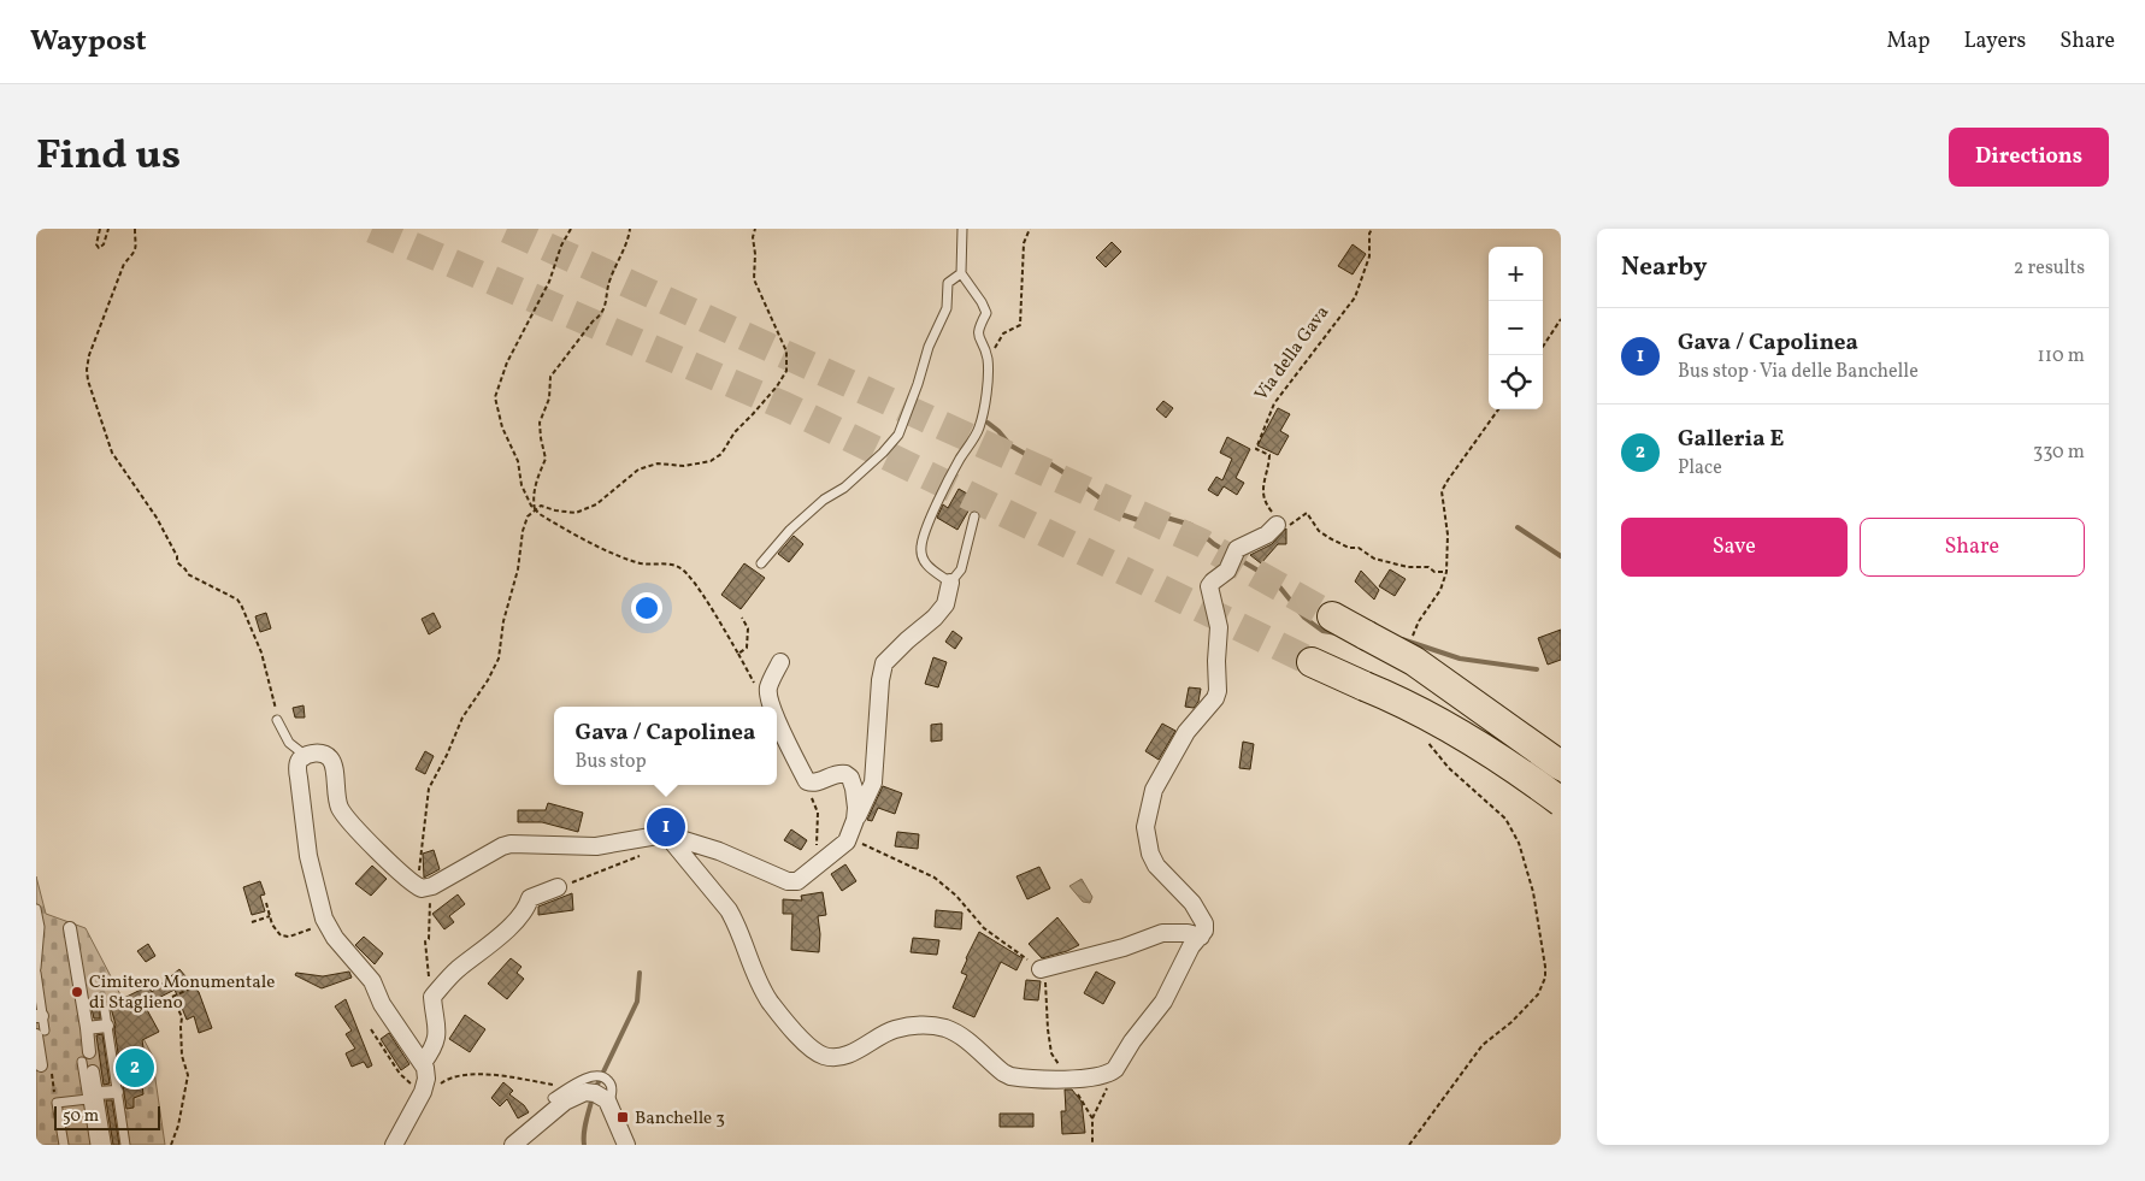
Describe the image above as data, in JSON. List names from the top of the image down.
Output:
{
  "streets": {
    "path": ["Via della Gava"]
  },
  "places": {
    "other": ["Cimitero Monumentale di Staglieno"],
    "transit": ["Banchelle 3"]
  },
  "scale_bar": "50 m",
  "page": {
    "header": "Waypost",
    "nav": ["Map", "Layers", "Share"],
    "title": "Find us",
    "buttons": [
      "Directions",
      ["Save", "Share"]
    ],
    "heading": ["Nearby", "2 results"],
    "map_buttons": ["+", "−"],
    "list": [
      {
        "mark": "1",
        "name": "Gava / Capolinea",
        "note": "Bus stop · Via delle Banchelle",
        "value": "110 m"
      },
      {
        "mark": "2",
        "name": "Galleria E",
        "note": "Place",
        "value": "330 m"
      }
    ],
    "popup": ["Gava / Capolinea", "Bus stop"],
    "pins": ["1", "2"],
    "scale": "50 m"
  }
}
